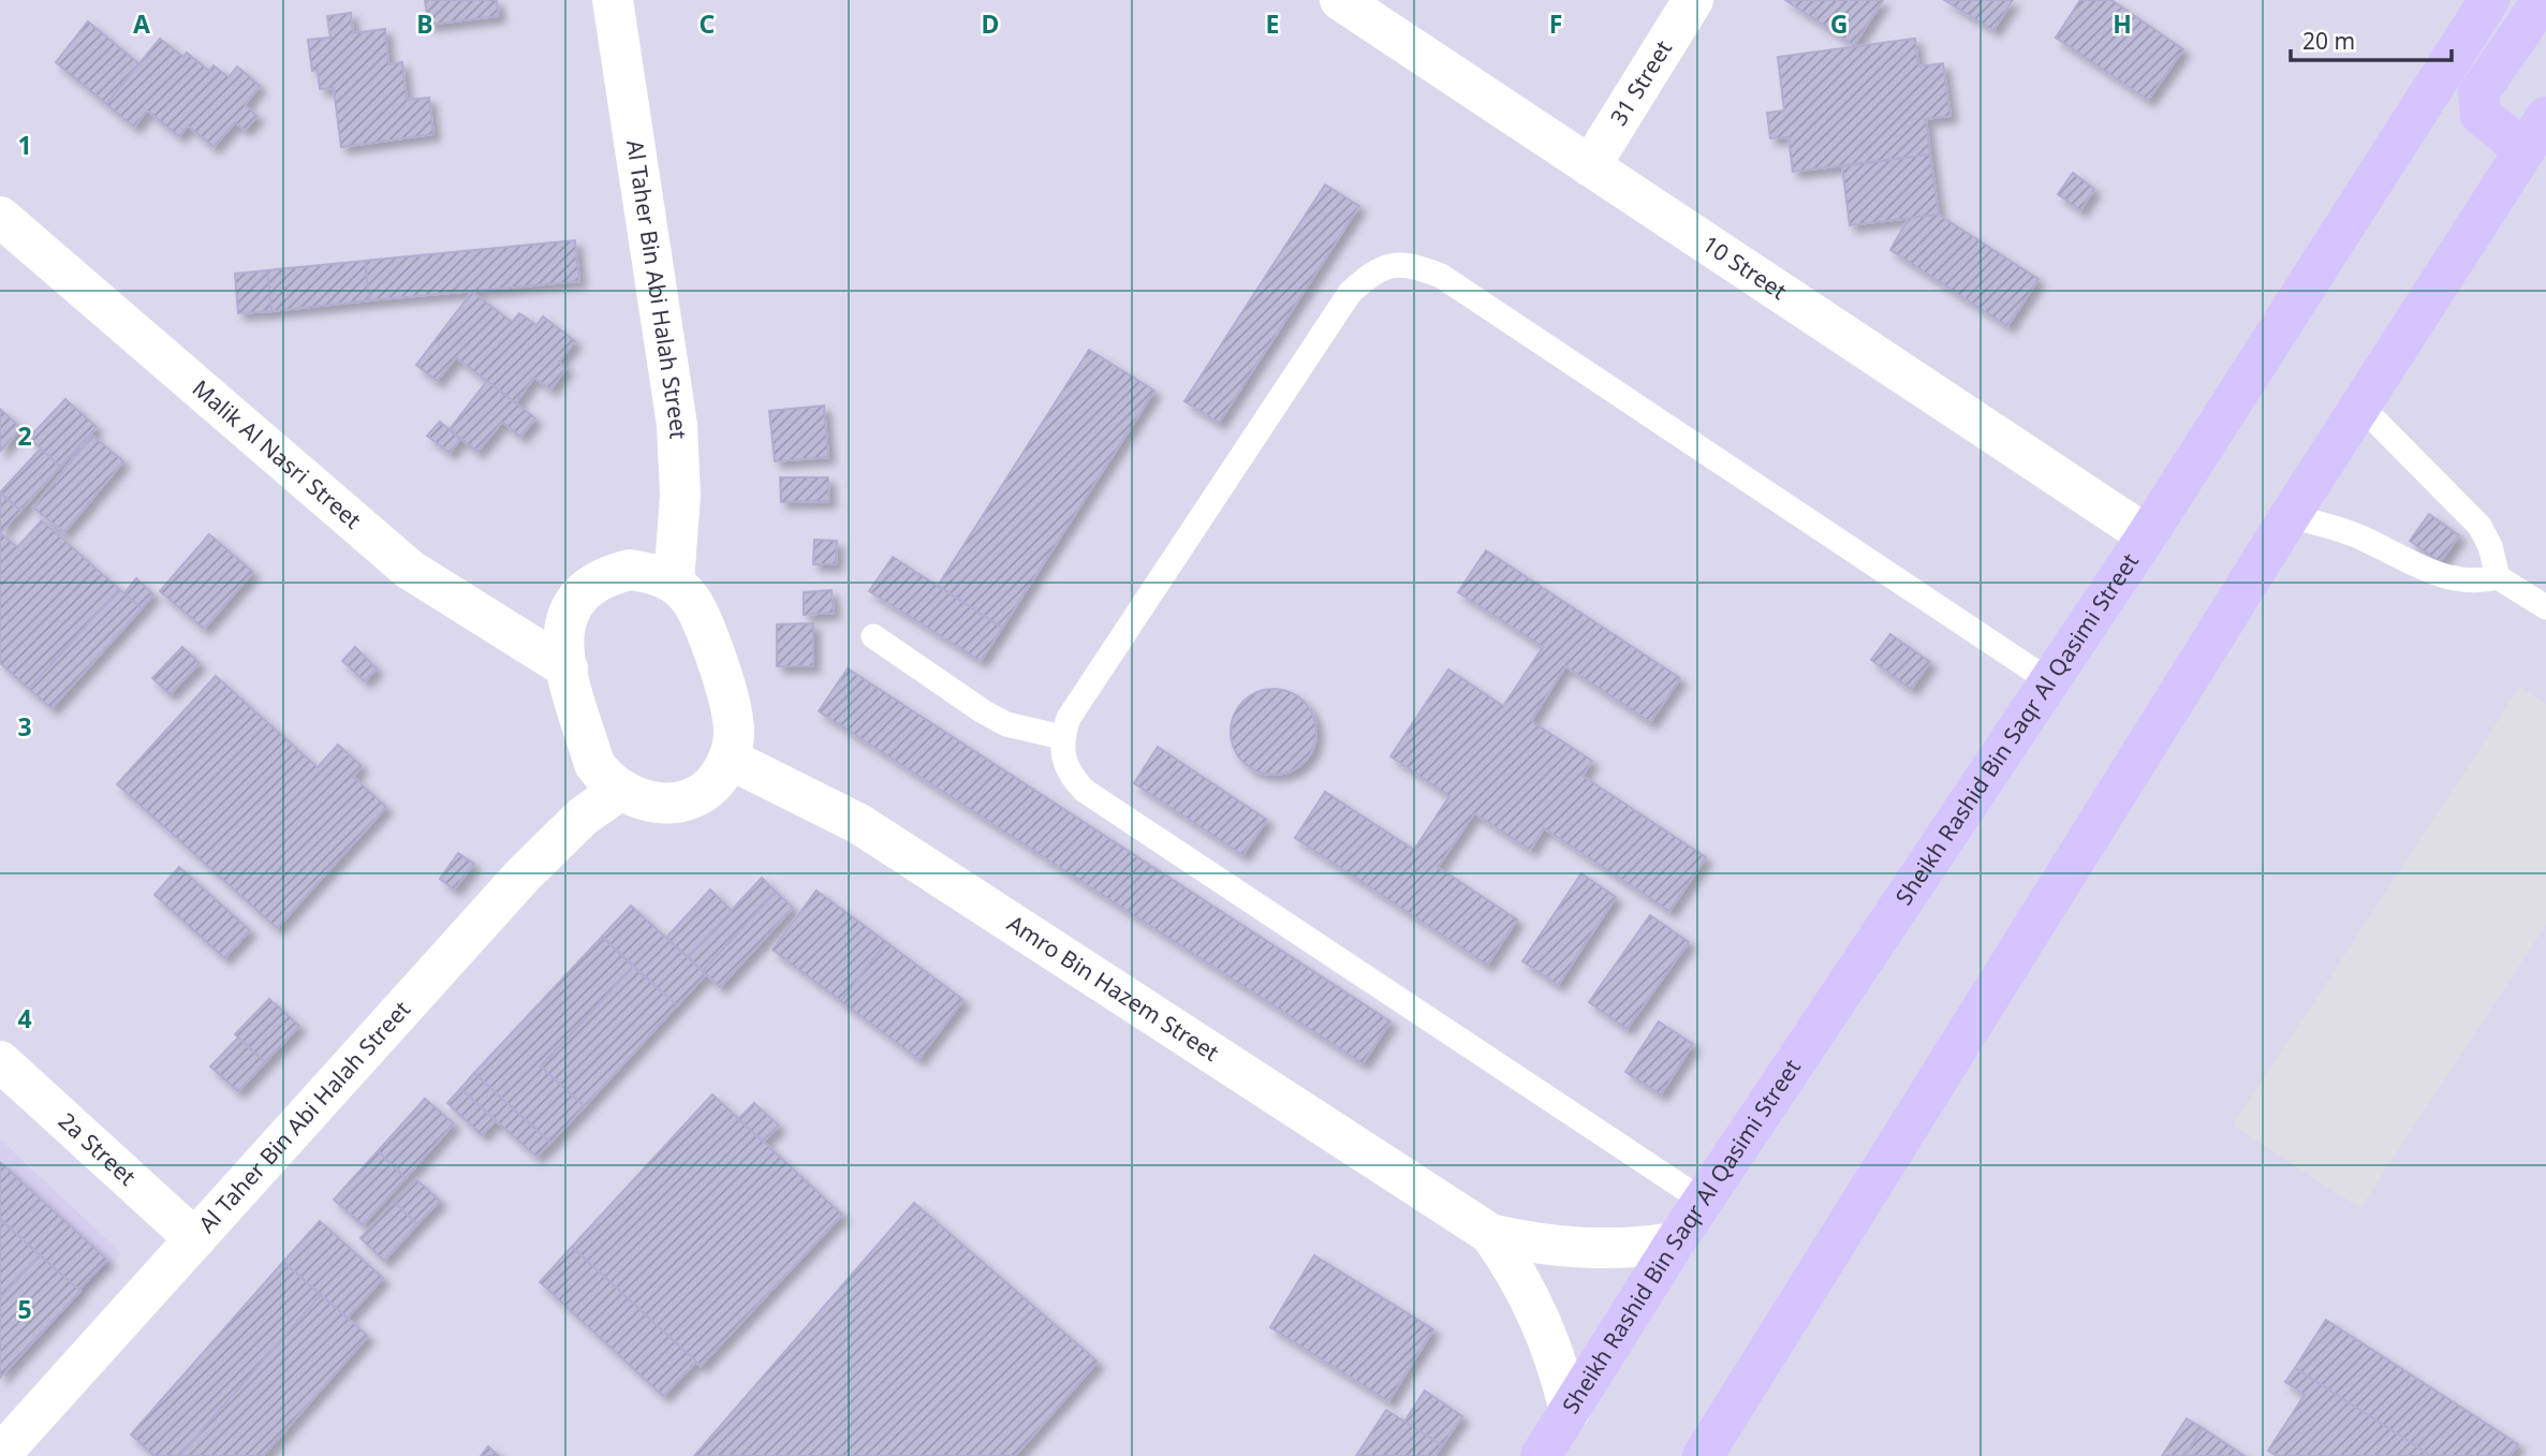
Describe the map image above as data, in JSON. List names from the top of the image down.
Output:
{
  "streets": {
    "main road": ["Sheikh Rashid Bin Saqr Al Qasimi Street"],
    "street": [
      "31 Street",
      "10 Street",
      "Al Taher Bin Abi Halah Street",
      "Malik Al Nasri Street",
      "Amro Bin Hazem Street",
      "2a Street"
    ]
  },
  "crossings": [
    ["31 Street", "10 Street"],
    ["10 Street", "Sheikh Rashid Bin Saqr Al Qasimi Street"],
    ["Al Taher Bin Abi Halah Street", "Malik Al Nasri Street"],
    ["Al Taher Bin Abi Halah Street", "Amro Bin Hazem Street"],
    ["Al Taher Bin Abi Halah Street", "2a Street"],
    ["Malik Al Nasri Street", "Amro Bin Hazem Street"],
    ["Sheikh Rashid Bin Saqr Al Qasimi Street", "Amro Bin Hazem Street"]
  ],
  "scale_bar": "20 m",
  "grid": {
    "columns": [
      "A",
      "B",
      "C",
      "D",
      "E",
      "F",
      "G",
      "H"
    ],
    "rows": [
      "1",
      "2",
      "3",
      "4",
      "5"
    ]
  }
}
